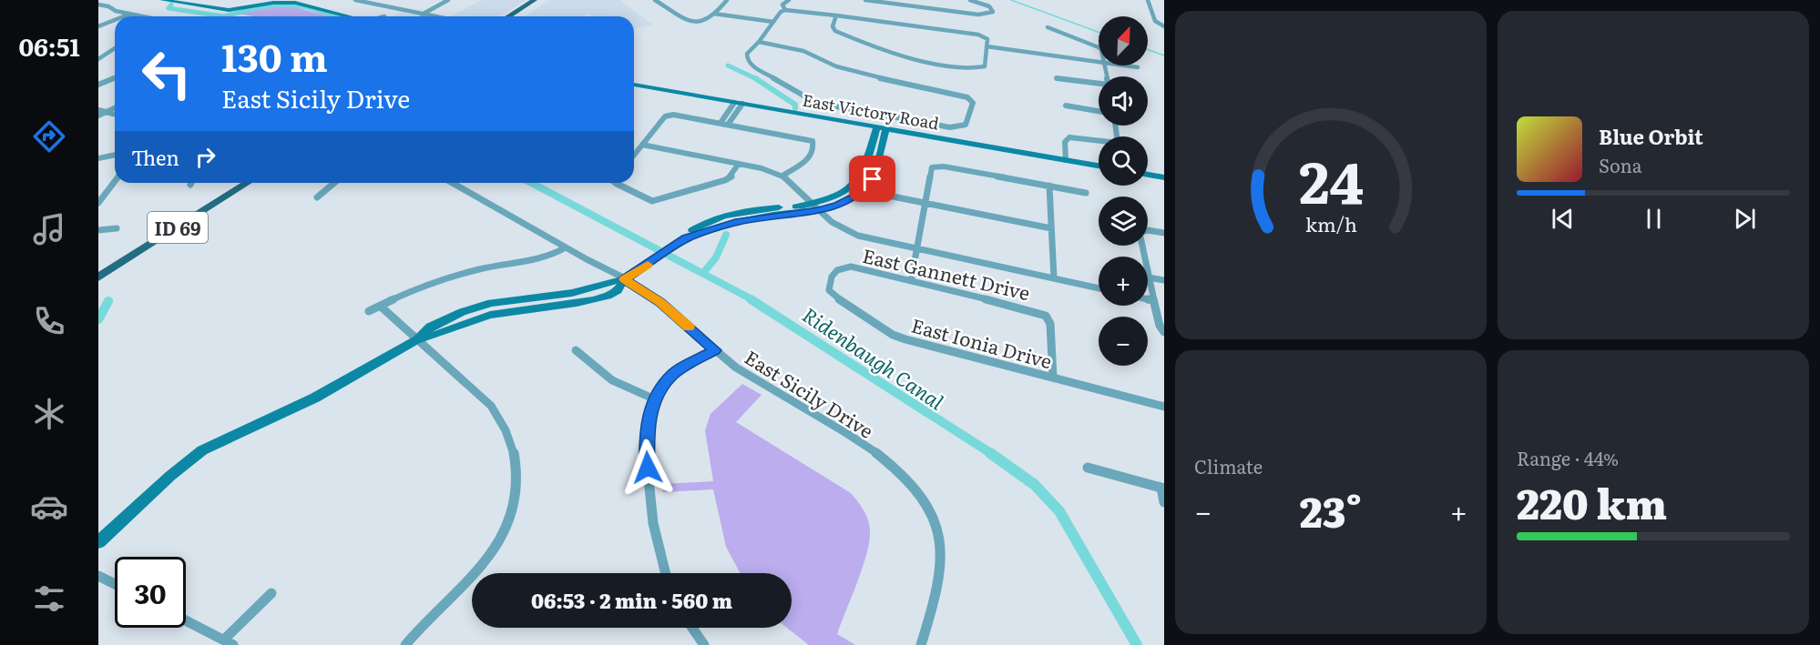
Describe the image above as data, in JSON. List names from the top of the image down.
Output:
{
  "streets": {
    "main road": ["ID 69"],
    "street": [
      "East Victory Road",
      "East Gannett Drive",
      "East Ionia Drive",
      "East Sicily Drive"
    ]
  },
  "crossings": [
    ["East Gannett Drive", "East Ionia Drive"]
  ],
  "water": ["Ridenbaugh Canal"],
  "north": "top right",
  "page": {
    "tabs": "06:51",
    "map_buttons": ["+", "−"],
    "turn": ["130 m", "East Sicily Drive"],
    "song": ["Blue Orbit", "Sona"],
    "then": "Then",
    "tile": [
      "Climate",
      ["Range · 44%", "220 km"]
    ],
    "heat": ["−", "23°", "+"],
    "limit": "30",
    "trip": "06:53 · 2 min · 560 m",
    "gauge": ["24", "km/h"]
  }
}
